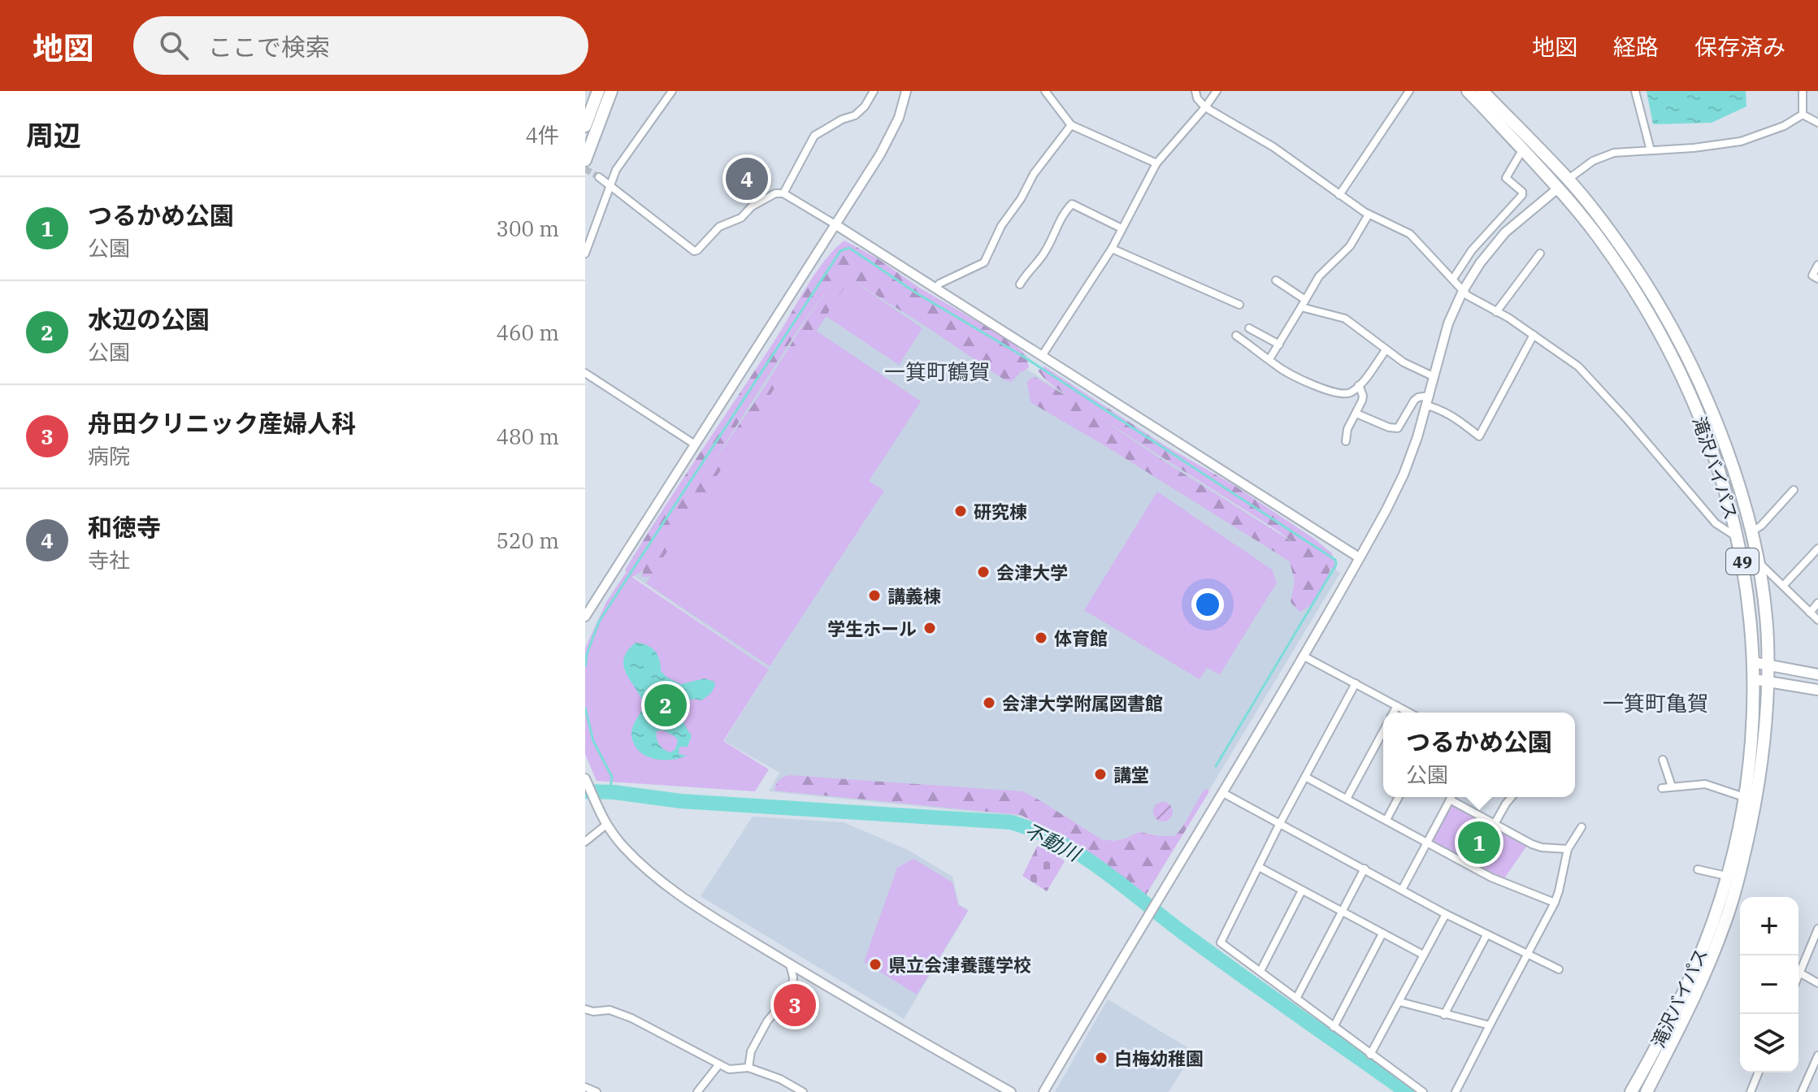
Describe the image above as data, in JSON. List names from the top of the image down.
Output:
{
  "streets": {
    "highway": ["滝沢バイパス", "49"]
  },
  "districts": ["一箕町鶴賀", "一箕町亀賀"],
  "water": ["不動川"],
  "places": [
    "研究棟",
    "会津大学",
    "講義棟",
    "学生ホール",
    "体育館",
    "会津大学附属図書館",
    "講堂",
    "県立会津養護学校",
    "白梅幼稚園"
  ],
  "page": {
    "header": "地図",
    "search": "ここで検索",
    "nav": ["地図", "経路", "保存済み"],
    "heading": ["周辺", "4件"],
    "pins": [
      "4",
      "2",
      "1",
      "3"
    ],
    "list": [
      {
        "mark": "1",
        "name": "つるかめ公園",
        "note": "公園",
        "value": "300 m"
      },
      {
        "mark": "2",
        "name": "水辺の公園",
        "note": "公園",
        "value": "460 m"
      },
      {
        "mark": "3",
        "name": "舟田クリニック産婦人科",
        "note": "病院",
        "value": "480 m"
      },
      {
        "mark": "4",
        "name": "和徳寺",
        "note": "寺社",
        "value": "520 m"
      }
    ],
    "popup": ["つるかめ公園", "公園"],
    "map_buttons": ["+", "−"]
  }
}
